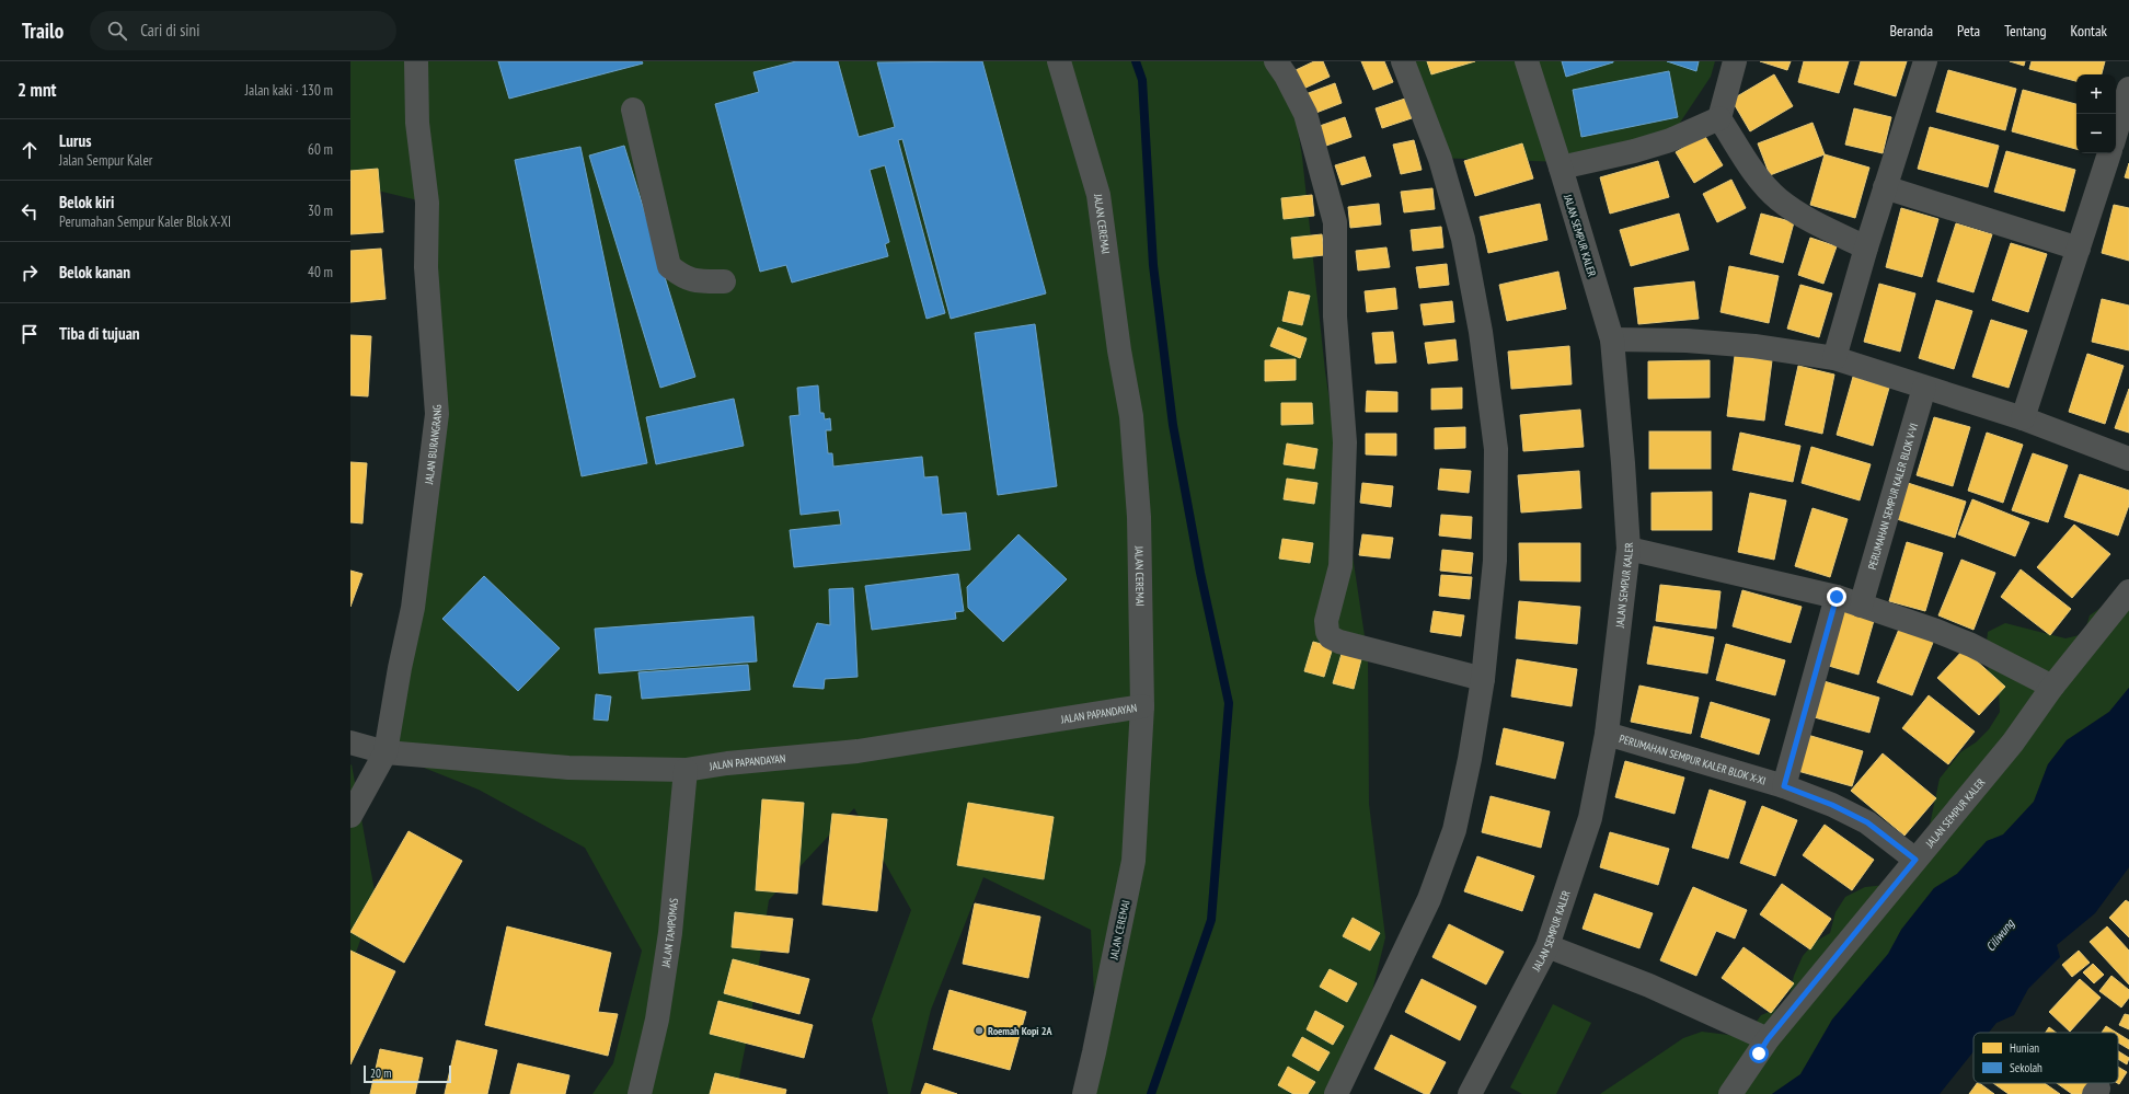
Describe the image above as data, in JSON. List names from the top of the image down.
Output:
{
  "streets": {
    "street": [
      "JALAN CEREMAI",
      "JALAN SEMPUR KALER",
      "JALAN BURANGRANG",
      "PERUMAHAN SEMPUR KALER BLOK V-VI",
      "JALAN PAPANDAYAN",
      "PERUMAHAN SEMPUR KALER BLOK X-XI",
      "JALAN TAMPOMAS"
    ]
  },
  "crossings": [
    ["JALAN CEREMAI", "JALAN PAPANDAYAN"],
    ["JALAN SEMPUR KALER", "PERUMAHAN SEMPUR KALER BLOK X-XI"],
    ["JALAN BURANGRANG", "JALAN PAPANDAYAN"],
    ["JALAN PAPANDAYAN", "JALAN TAMPOMAS"]
  ],
  "water": ["Ciliwung"],
  "places": ["Roemah Kopi 2A"],
  "legend": ["Hunian", "Sekolah"],
  "scale_bar": "20 m",
  "page": {
    "header": "Trailo",
    "search": "Cari di sini",
    "nav": [
      "Beranda",
      "Peta",
      "Tentang",
      "Kontak"
    ],
    "heading": ["2 mnt", "Jalan kaki · 130 m"],
    "map_buttons": ["+", "−"],
    "list": [
      ["Lurus", "Jalan Sempur Kaler", "60 m"],
      ["Belok kiri", "Perumahan Sempur Kaler Blok X-XI", "30 m"],
      ["Belok kanan", "40 m"],
      "Tiba di tujuan"
    ],
    "scale": "20 m"
  }
}
